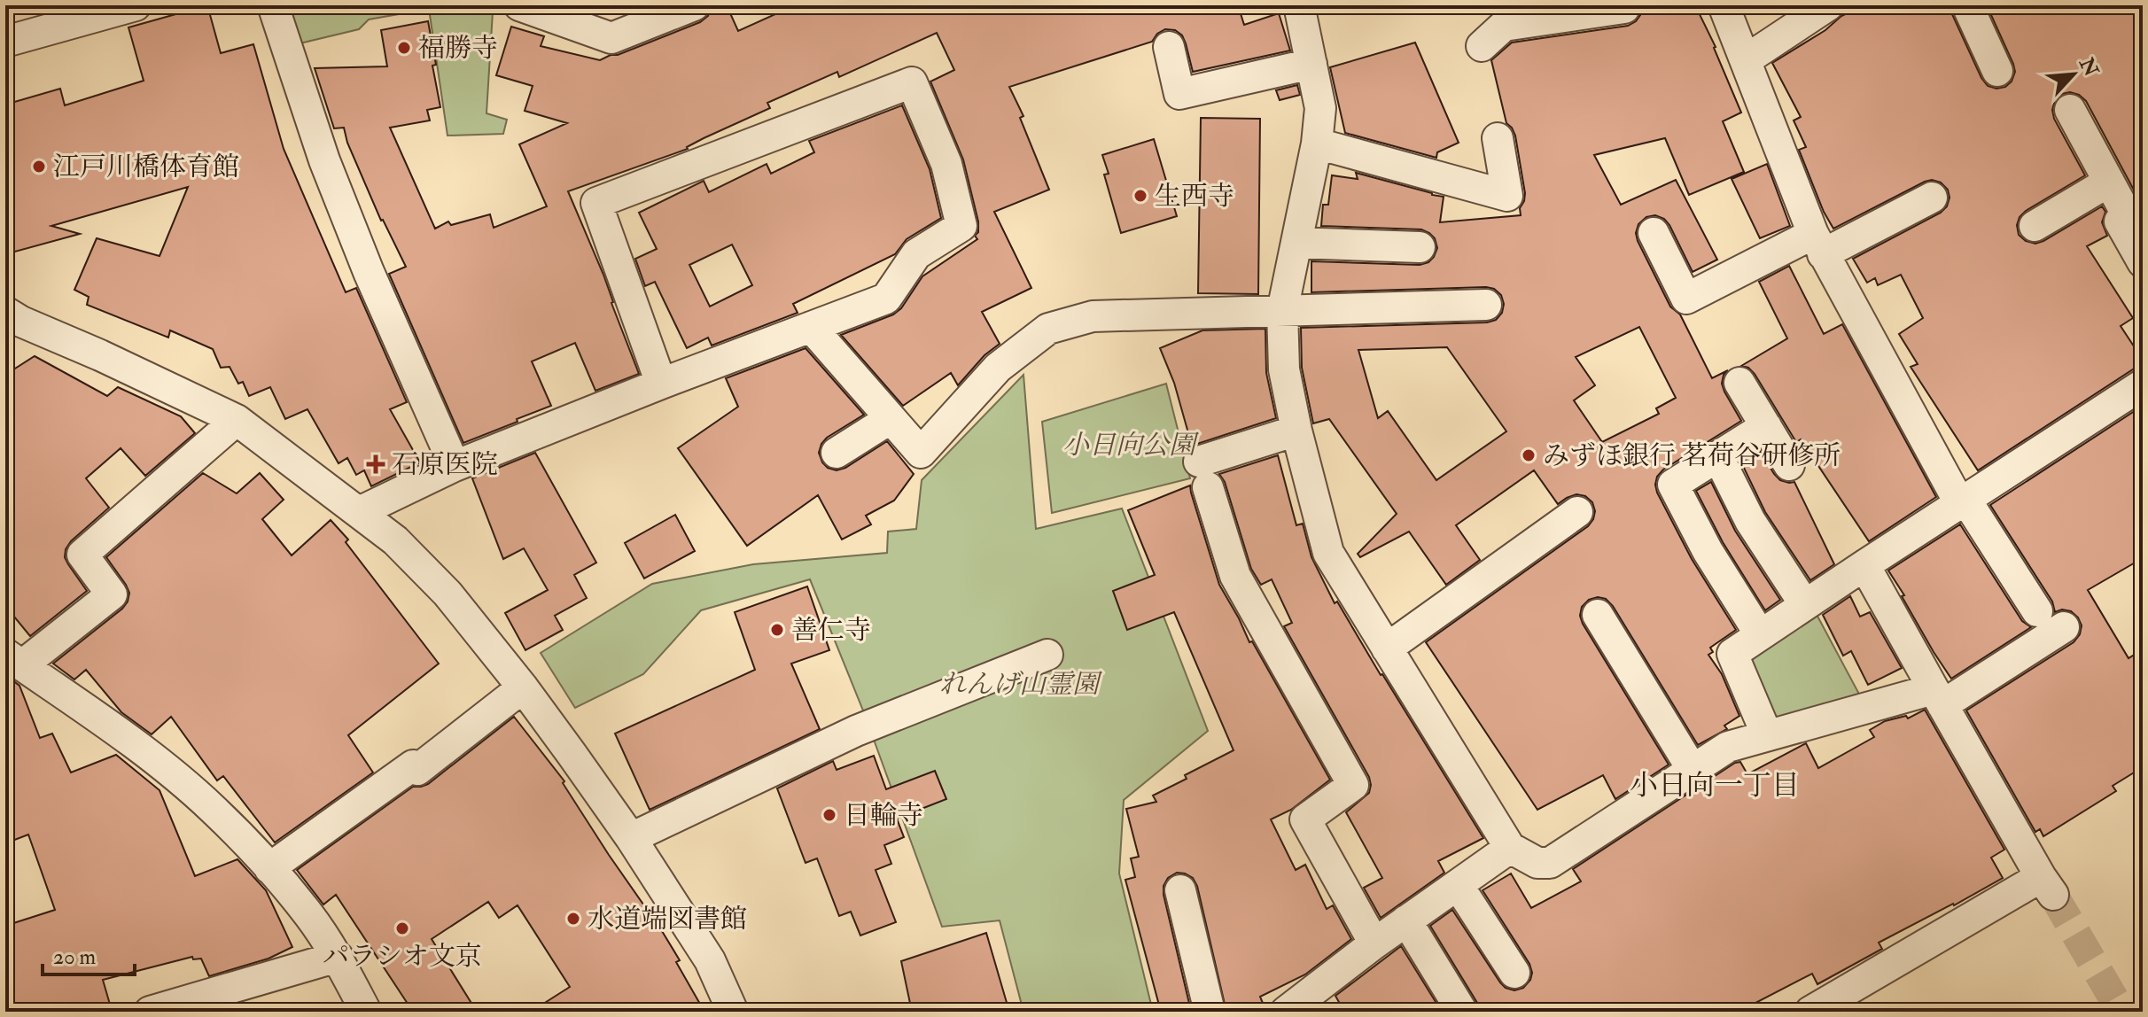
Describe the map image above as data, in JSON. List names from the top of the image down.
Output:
{
  "districts": ["小日向一丁目"],
  "parks": ["小日向公園", "れんげ山霊園"],
  "places": {
    "other": [
      "福勝寺",
      "江戸川橋体育館",
      "生西寺",
      "みずほ銀行 茗荷谷研修所",
      "善仁寺",
      "日輪寺",
      "水道端図書館",
      "パラシオ文京"
    ],
    "health": ["石原医院"]
  },
  "scale_bar": "20 m",
  "north": "top right"
}
